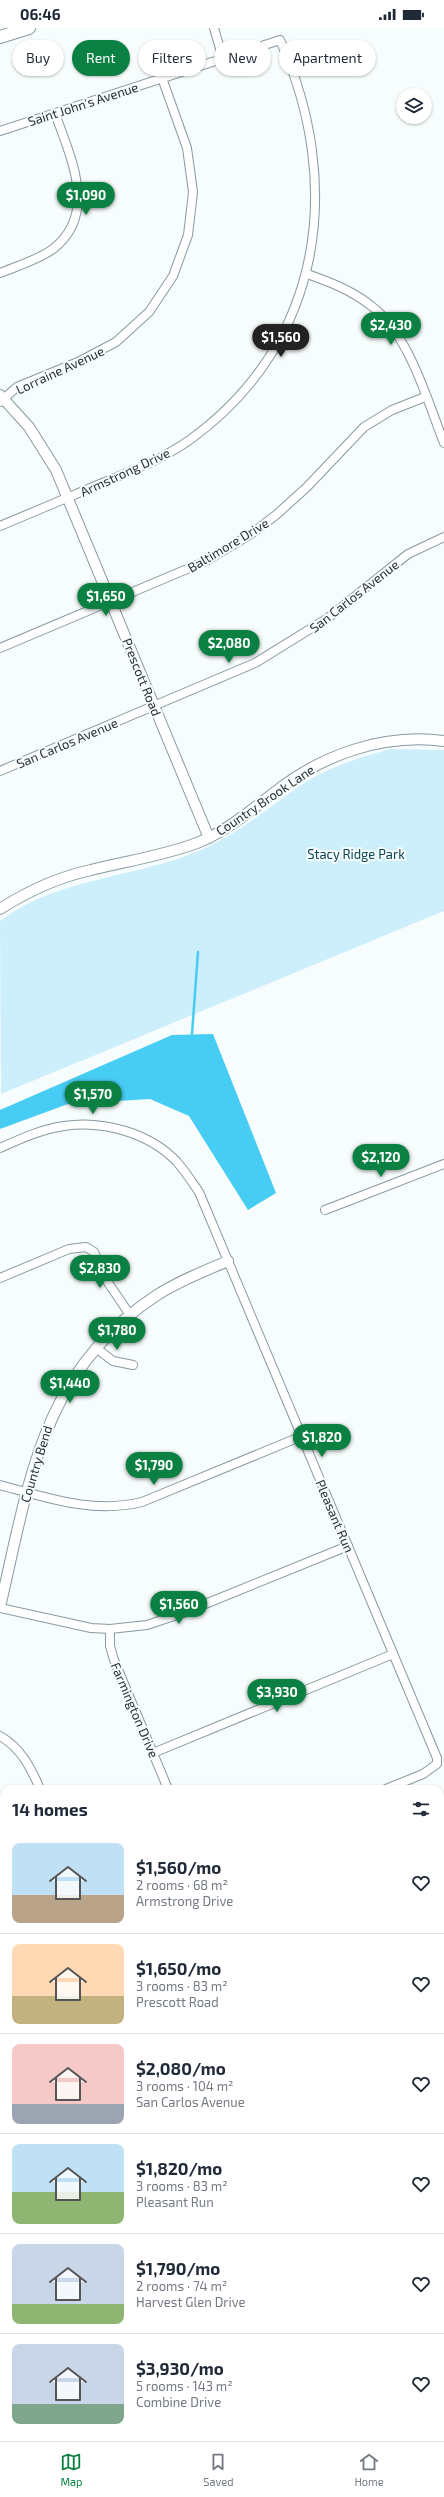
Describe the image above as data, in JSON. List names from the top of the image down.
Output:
{
  "streets": {
    "street": [
      "Saint John's Avenue",
      "Lorraine Avenue",
      "Armstrong Drive",
      "Baltimore Drive",
      "San Carlos Avenue",
      "Prescott Road",
      "Country Brook Lane",
      "Country Bend",
      "Pleasant Run",
      "Farmington Drive"
    ]
  },
  "crossings": [
    ["Saint John's Avenue", "Lorraine Avenue"],
    ["Lorraine Avenue", "Prescott Road"],
    ["Armstrong Drive", "Prescott Road"],
    ["Baltimore Drive", "Prescott Road"],
    ["San Carlos Avenue", "Prescott Road"],
    ["Prescott Road", "Country Brook Lane"],
    ["Country Bend", "Pleasant Run"]
  ],
  "parks": ["Stacy Ridge Park"],
  "page": {
    "status": "06:46",
    "chip": [
      "Buy",
      "Rent",
      "Filters",
      "New",
      "Apartment"
    ],
    "price": [
      "$1,090",
      "$2,430",
      "$1,560",
      "$1,650",
      "$2,080",
      "$1,570",
      "$2,120",
      "$2,830",
      "$1,780",
      "$1,440",
      "$1,820",
      "$1,790",
      "$1,560",
      "$3,930"
    ],
    "heading": "14 homes",
    "list": [
      {
        "name": "$1,560/mo",
        "note": "2 rooms · 68 m² · Armstrong Drive"
      },
      {
        "name": "$1,650/mo",
        "note": "3 rooms · 83 m² · Prescott Road"
      },
      {
        "name": "$2,080/mo",
        "note": "3 rooms · 104 m² · San Carlos Avenue"
      },
      {
        "name": "$1,820/mo",
        "note": "3 rooms · 83 m² · Pleasant Run"
      },
      {
        "name": "$1,790/mo",
        "note": "2 rooms · 74 m² · Harvest Glen Drive"
      },
      {
        "name": "$3,930/mo",
        "note": "5 rooms · 143 m² · Combine Drive"
      }
    ],
    "tabs": ["Map", "Saved", "Home"]
  }
}
